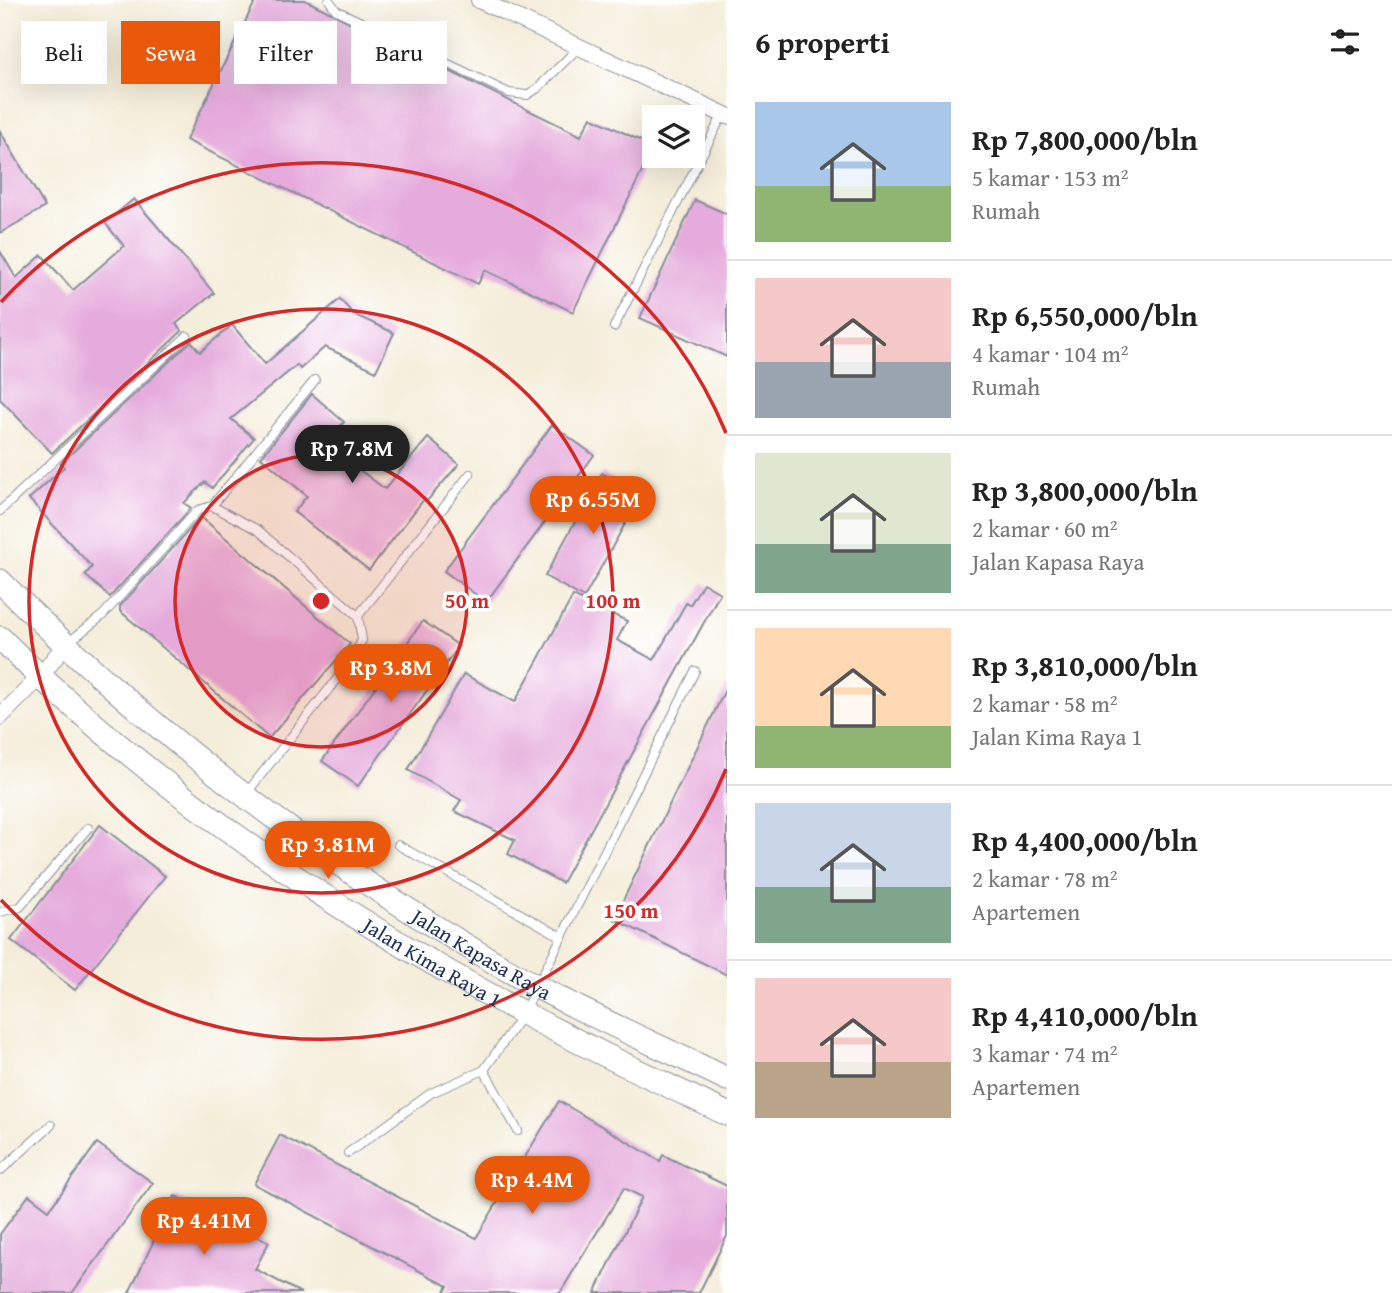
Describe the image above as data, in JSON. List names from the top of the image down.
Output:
{
  "streets": {
    "main road": ["Jalan Kapasa Raya", "Jalan Kima Raya 1"]
  },
  "page": {
    "heading": "6 properti",
    "chip": [
      "Beli",
      "Sewa",
      "Filter",
      "Baru"
    ],
    "list": [
      {
        "name": "Rp 7,800,000/bln",
        "note": "5 kamar · 153 m² · Rumah"
      },
      {
        "name": "Rp 6,550,000/bln",
        "note": "4 kamar · 104 m² · Rumah"
      },
      {
        "name": "Rp 3,800,000/bln",
        "note": "2 kamar · 60 m² · Jalan Kapasa Raya"
      },
      {
        "name": "Rp 3,810,000/bln",
        "note": "2 kamar · 58 m² · Jalan Kima Raya 1"
      },
      {
        "name": "Rp 4,400,000/bln",
        "note": "2 kamar · 78 m² · Apartemen"
      },
      {
        "name": "Rp 4,410,000/bln",
        "note": "3 kamar · 74 m² · Apartemen"
      }
    ],
    "price": [
      "Rp 7.8M",
      "Rp 6.55M",
      "Rp 3.8M",
      "Rp 3.81M",
      "Rp 4.4M",
      "Rp 4.41M"
    ]
  },
  "rings": ["50 m", "100 m", "150 m"]
}
